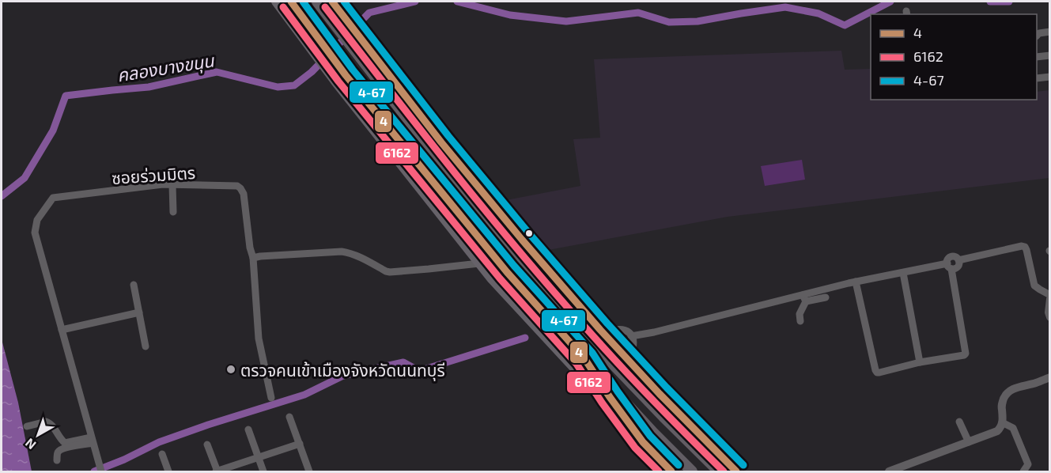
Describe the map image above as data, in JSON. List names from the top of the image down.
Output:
{
  "streets": {
    "street": ["ซอยร่วมมิตร"]
  },
  "water": ["คลองบางขนุน"],
  "places": ["ตรวจคนเข้าเมืองจังหวัดนนทบุรี"],
  "lines": ["transit line 4", "transit line 4-67", "transit line 6162"],
  "legend": ["4", "6162", "4-67"],
  "north": "bottom left"
}
